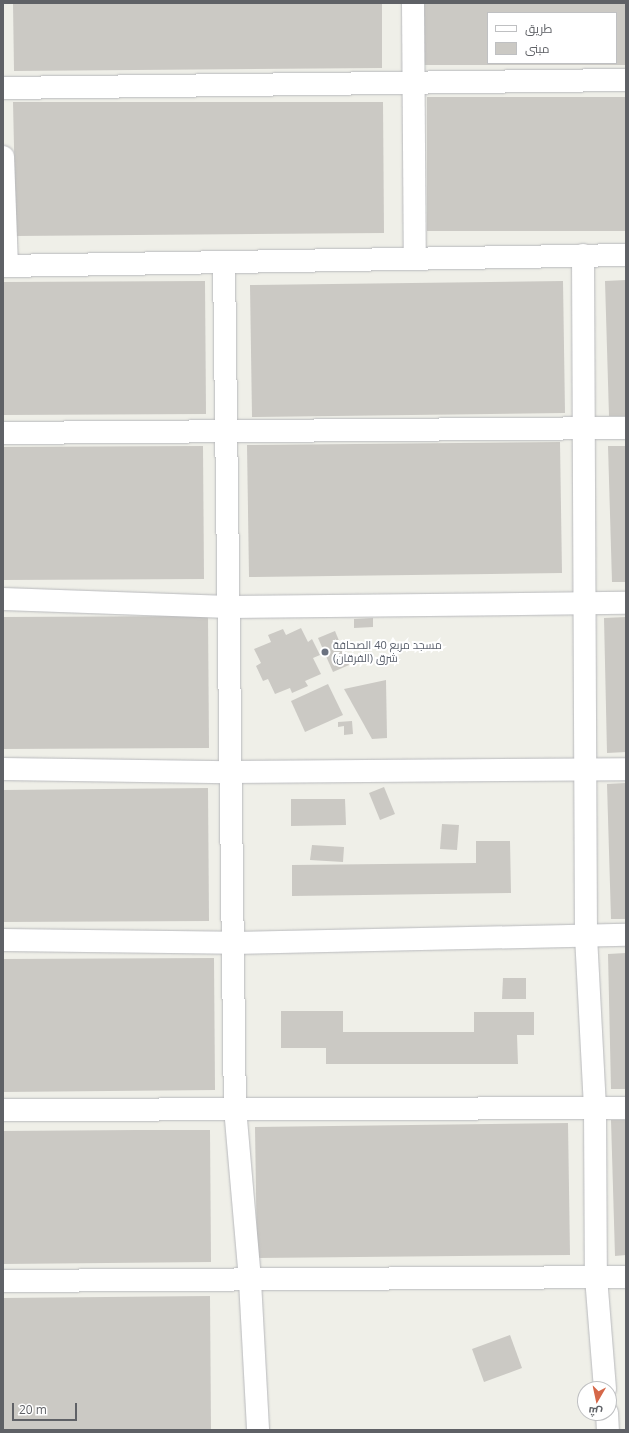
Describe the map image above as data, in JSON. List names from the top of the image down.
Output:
{
  "places": ["مسجد مربع 40 الصحافة شرق (الفرقان)"],
  "legend": ["طريق", "مبنى"],
  "scale_bar": "20 m",
  "north": "bottom"
}
